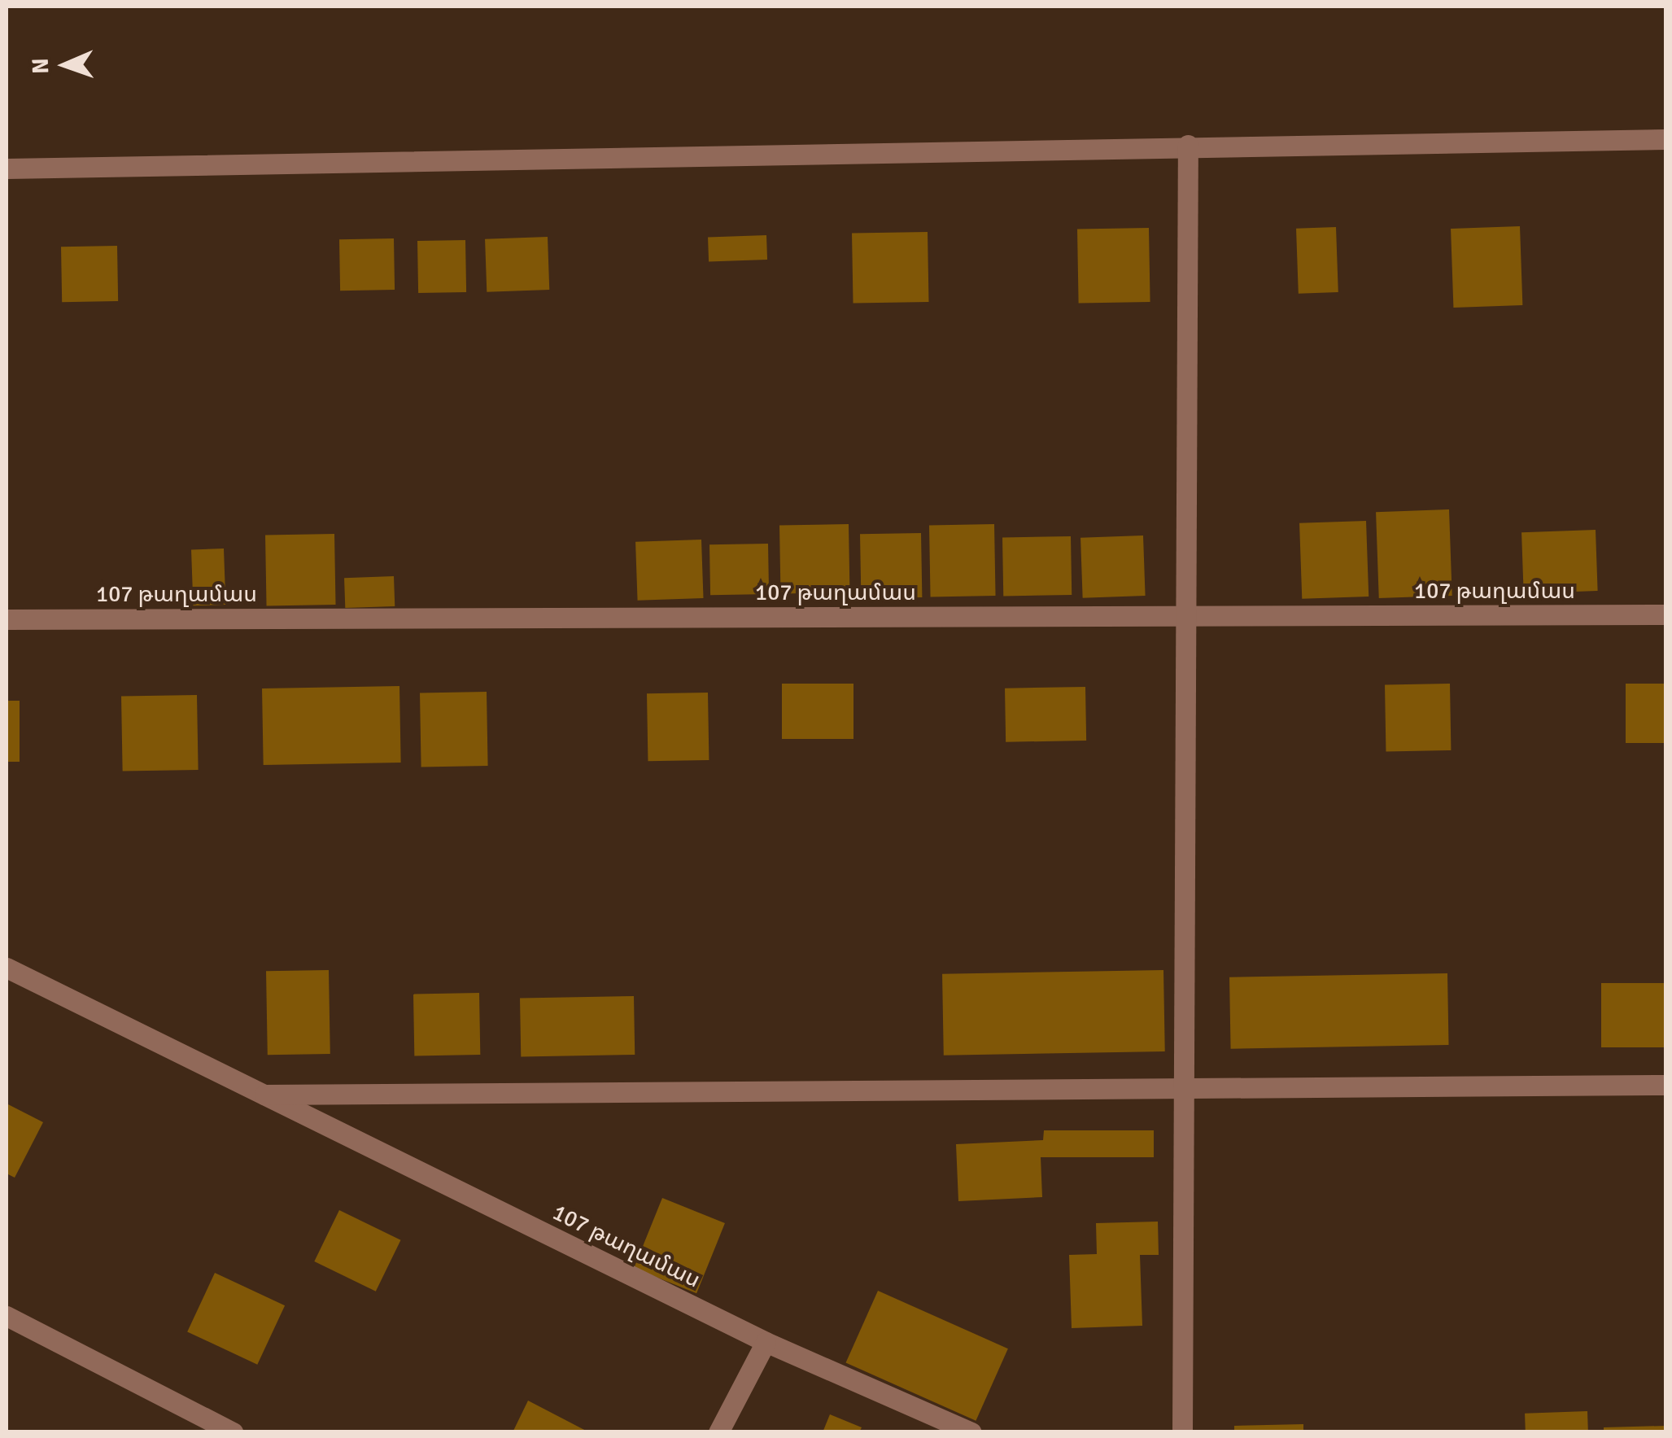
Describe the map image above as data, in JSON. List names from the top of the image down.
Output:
{
  "streets": {
    "street": ["107 թաղամաս"]
  },
  "north": "left"
}
